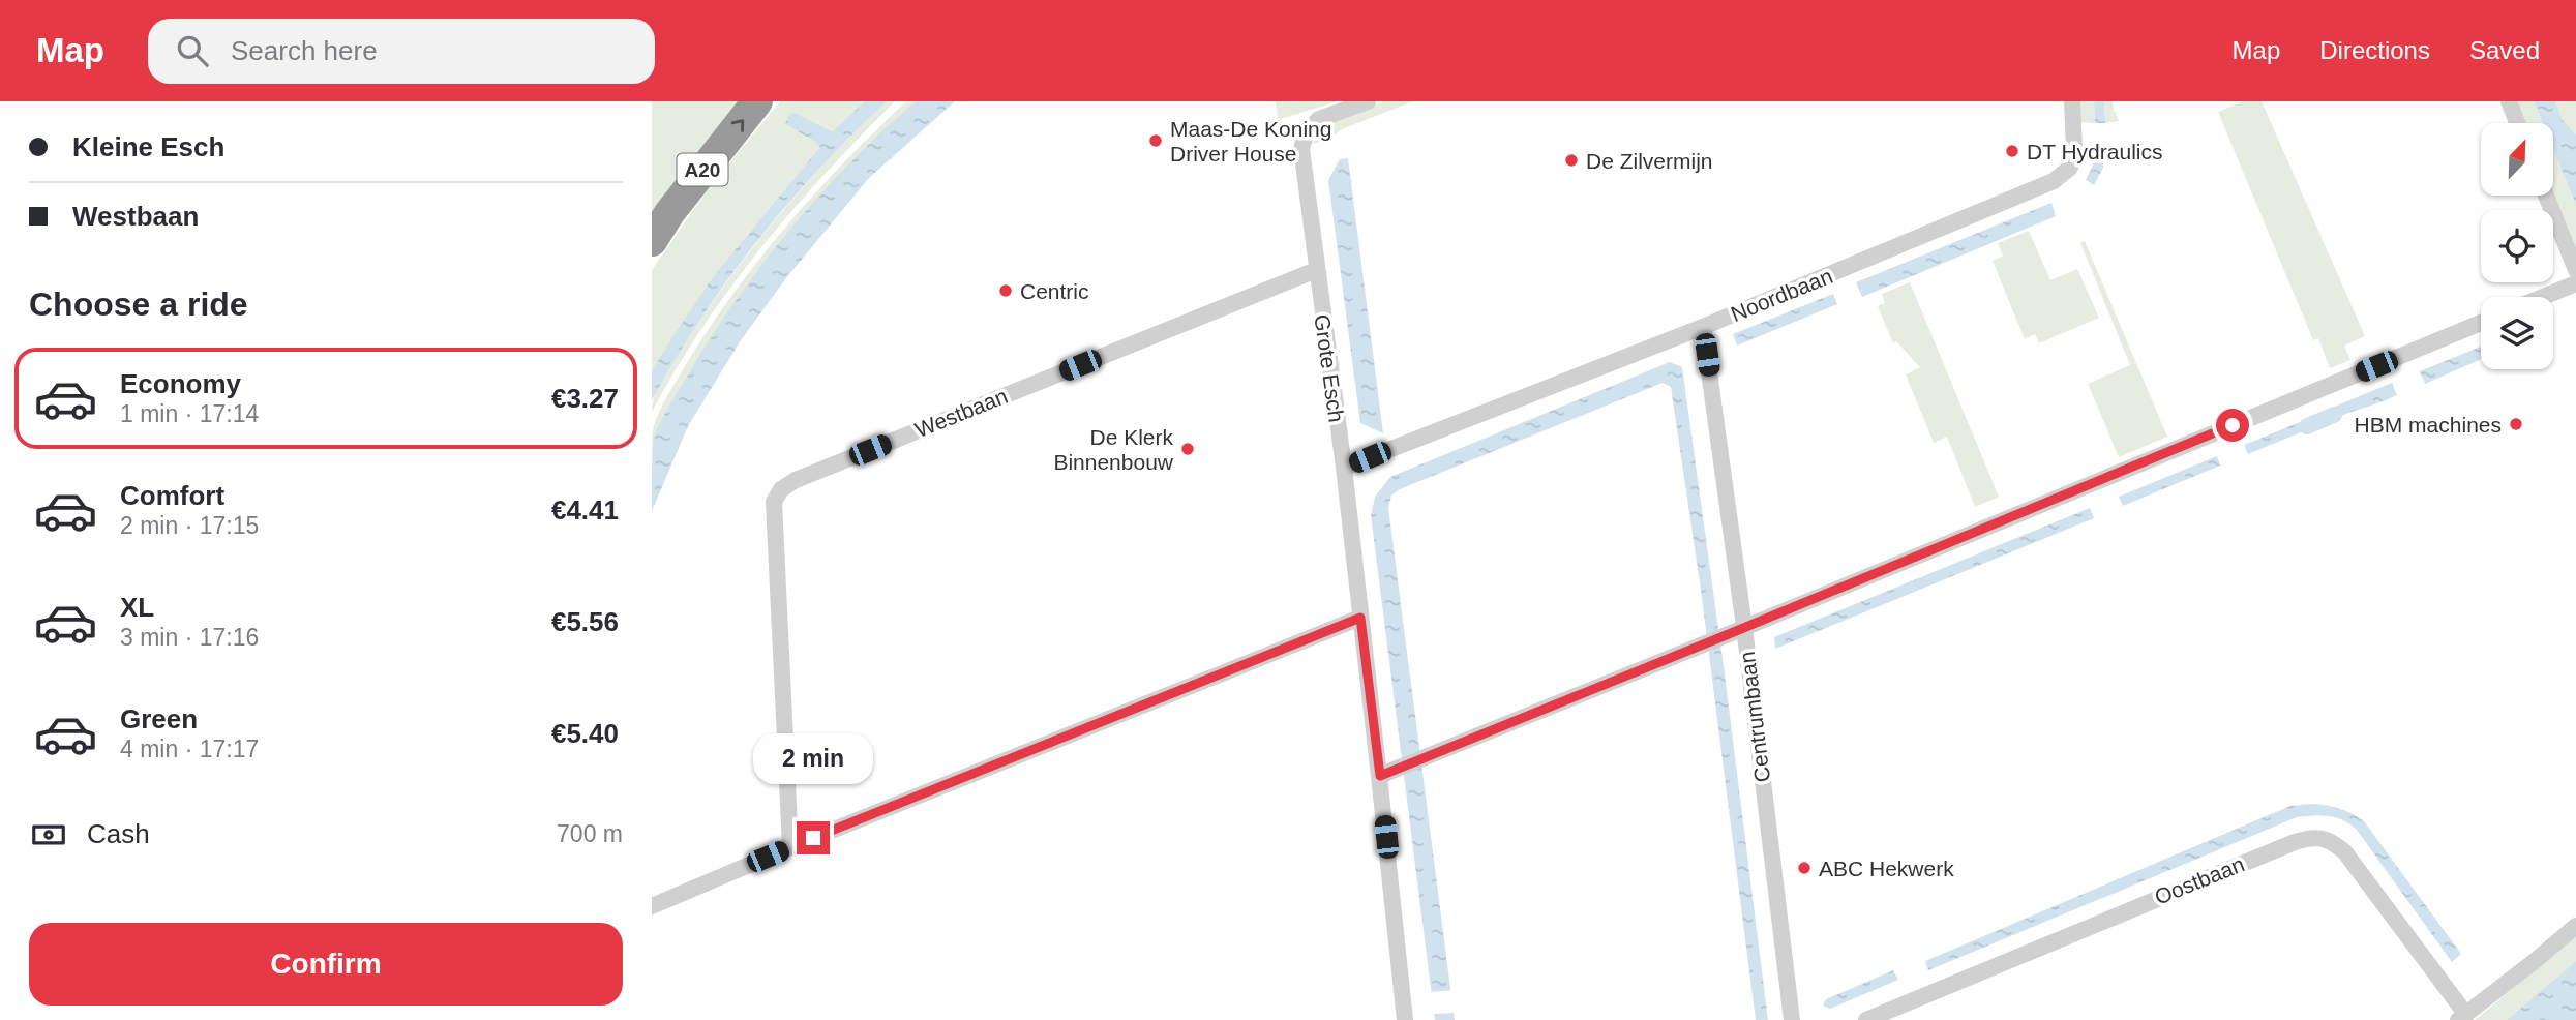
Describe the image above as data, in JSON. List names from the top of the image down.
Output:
{
  "streets": {
    "highway": ["A20"],
    "street": [
      "Noordbaan",
      "Grote Esch",
      "Westbaan",
      "Centrumbaan",
      "Oostbaan"
    ]
  },
  "crossings": [
    ["Noordbaan", "Grote Esch"],
    ["Noordbaan", "Centrumbaan"],
    ["Grote Esch", "Westbaan"]
  ],
  "places": [
    "Maas-De Koning Driver House",
    "DT Hydraulics",
    "De Zilvermijn",
    "Centric",
    "HBM machines",
    "De Klerk Binnenbouw",
    "ABC Hekwerk"
  ],
  "north": "top right",
  "page": {
    "header": "Map",
    "search": "Search here",
    "nav": ["Map", "Directions", "Saved"],
    "banner": ["Kleine Esch", "Westbaan"],
    "heading": "Choose a ride",
    "list": [
      {
        "name": "Economy",
        "note": "1 min · 17:14",
        "value": "€3.27"
      },
      {
        "name": "Comfort",
        "note": "2 min · 17:15",
        "value": "€4.41"
      },
      {
        "name": "XL",
        "note": "3 min · 17:16",
        "value": "€5.56"
      },
      {
        "name": "Green",
        "note": "4 min · 17:17",
        "value": "€5.40"
      }
    ],
    "bubble": "2 min",
    "pay": ["Cash", "700 m"],
    "buttons": "Confirm"
  }
}
